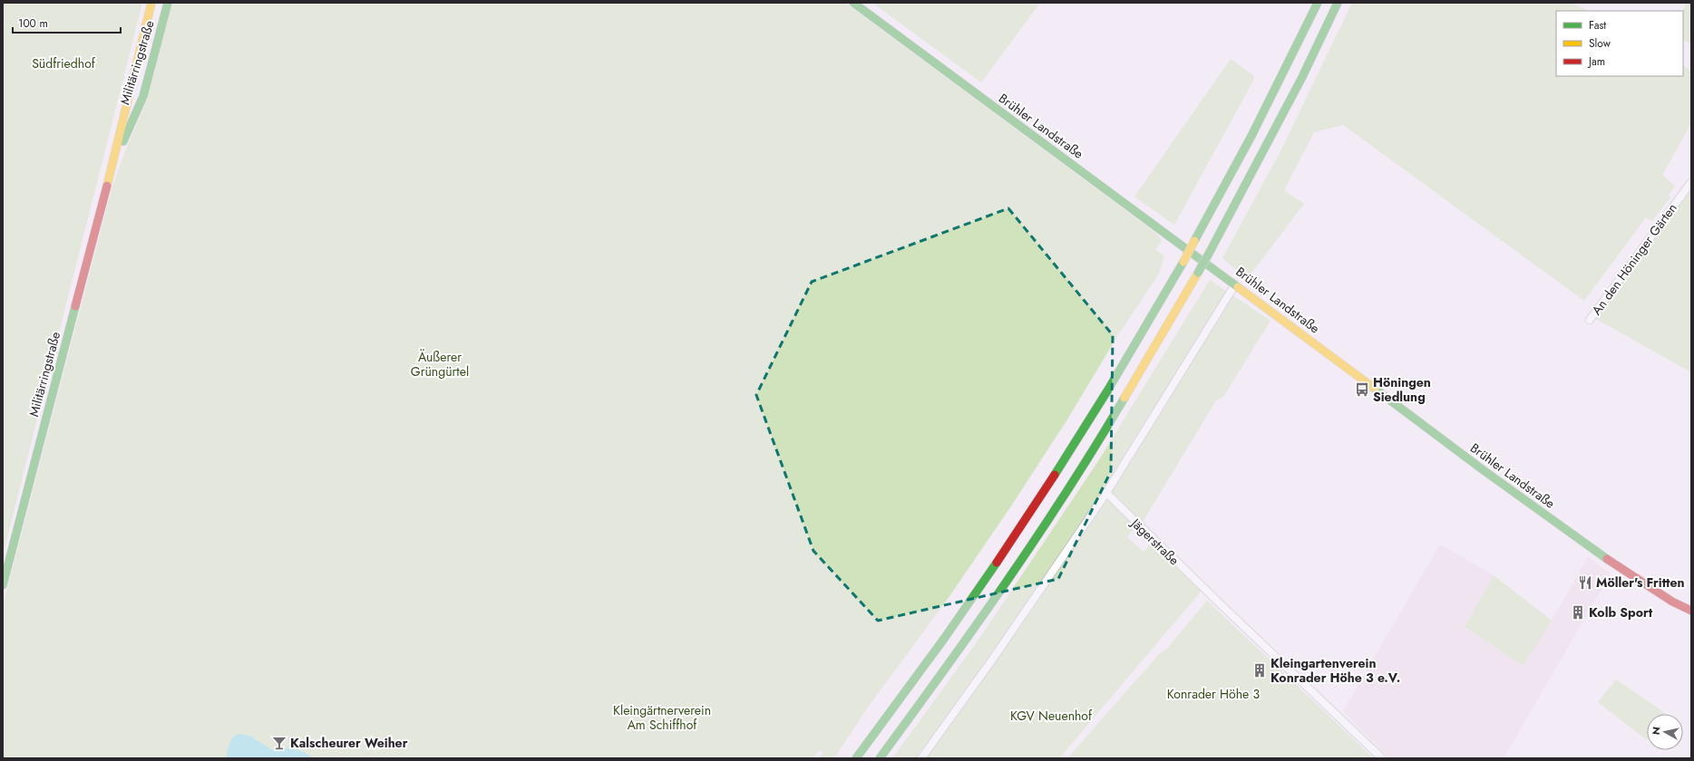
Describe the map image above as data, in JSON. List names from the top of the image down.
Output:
{
  "streets": {
    "main road": ["Militärringstraße", "Brühler Landstraße"],
    "street": ["An den Höninger Gärten", "Jägerstraße"]
  },
  "parks": [
    "Südfriedhof",
    "Äußerer Grüngürtel",
    "Konrader Höhe 3",
    "Kleingärtnerverein Am Schiffhof",
    "KGV Neuenhof"
  ],
  "places": {
    "bus stop": ["Höningen Siedlung"],
    "restaurant": ["Möller's Fritten"],
    "building": ["Kolb Sport", "Kleingartenverein Konrader Höhe 3 e.V."],
    "bar": ["Kalscheurer Weiher"]
  },
  "legend": ["Fast", "Slow", "Jam"],
  "scale_bar": "100 m",
  "north": "left"
}
